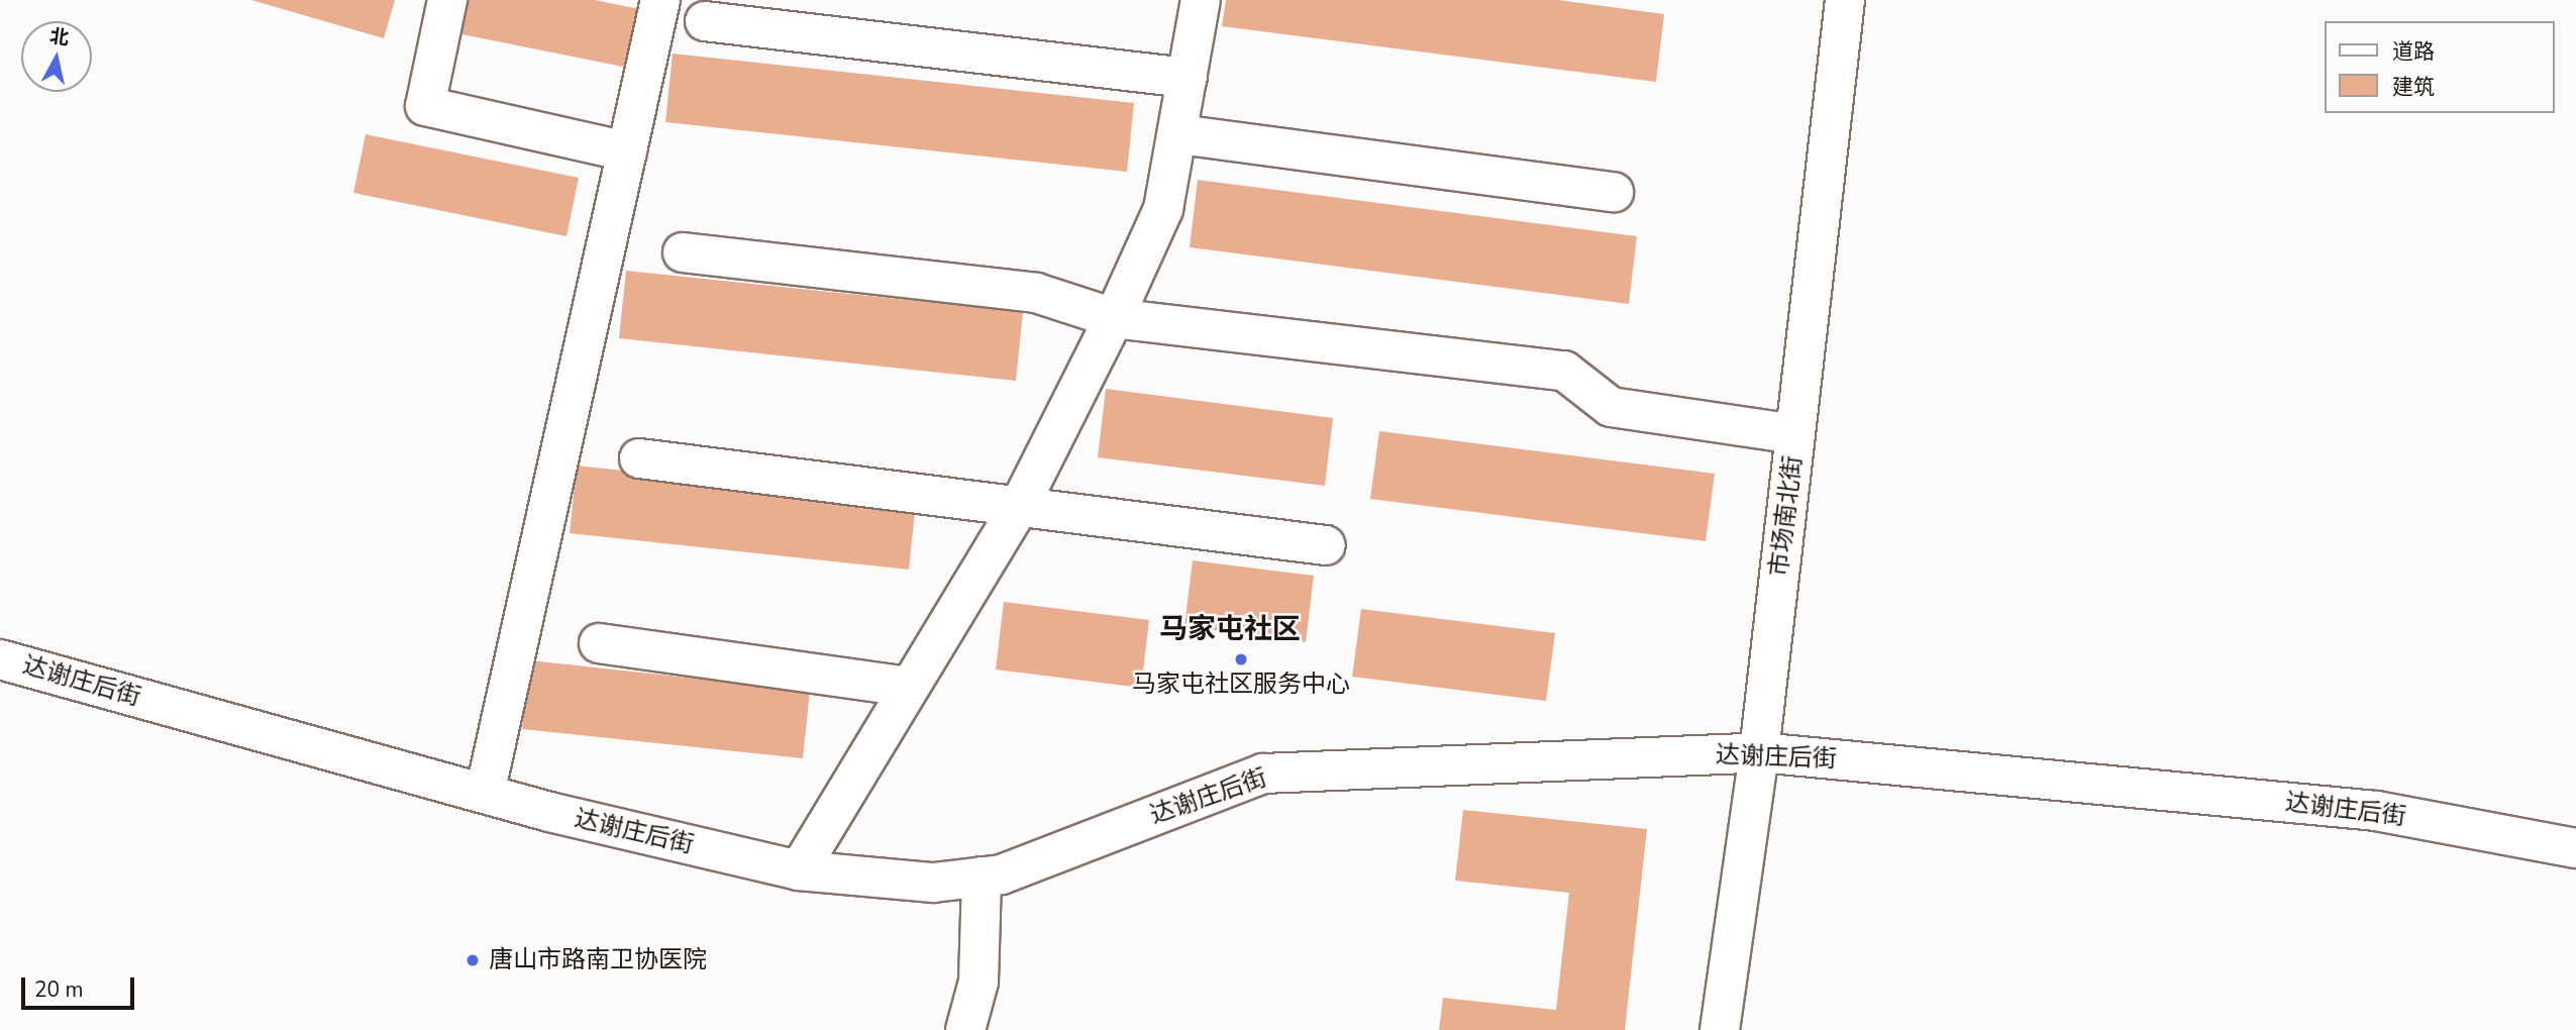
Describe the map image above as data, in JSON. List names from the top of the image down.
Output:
{
  "streets": {
    "street": ["市场南北街", "达谢庄后街"]
  },
  "crossings": [
    ["市场南北街", "达谢庄后街"]
  ],
  "districts": ["马家屯社区"],
  "places": ["马家屯社区服务中心", "唐山市路南卫协医院"],
  "legend": ["道路", "建筑"],
  "scale_bar": "20 m",
  "north": "top"
}
